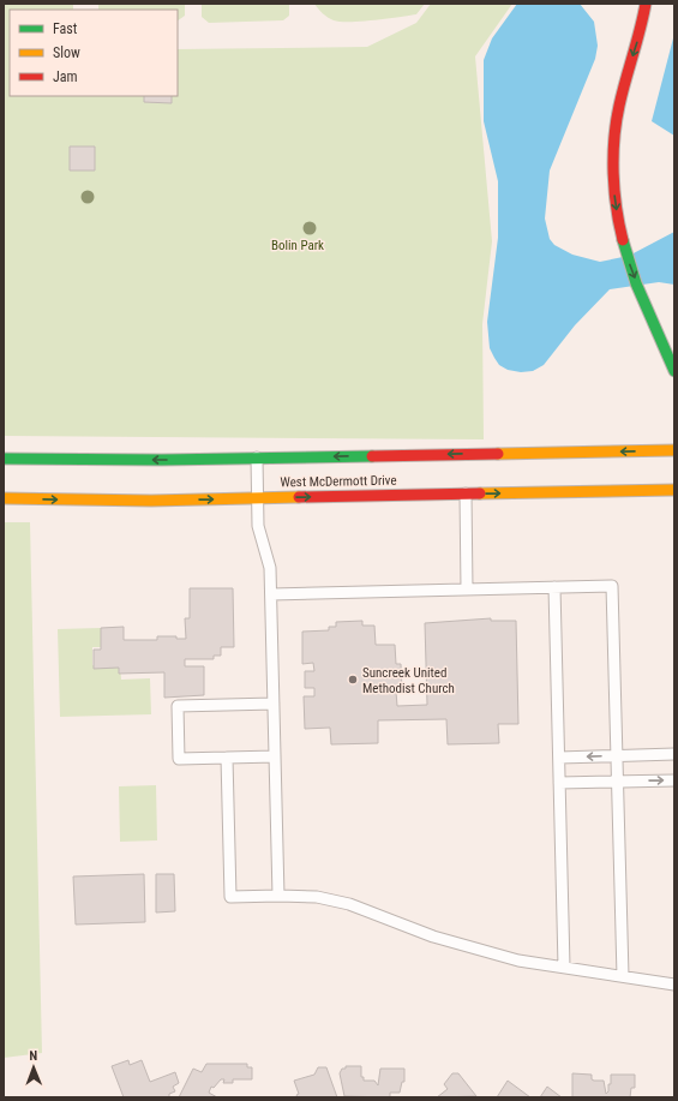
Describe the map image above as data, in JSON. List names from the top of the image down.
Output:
{
  "streets": {
    "main road": ["West McDermott Drive"]
  },
  "parks": ["Bolin Park"],
  "places": ["Suncreek United Methodist Church"],
  "legend": ["Fast", "Slow", "Jam"],
  "north": "top"
}
